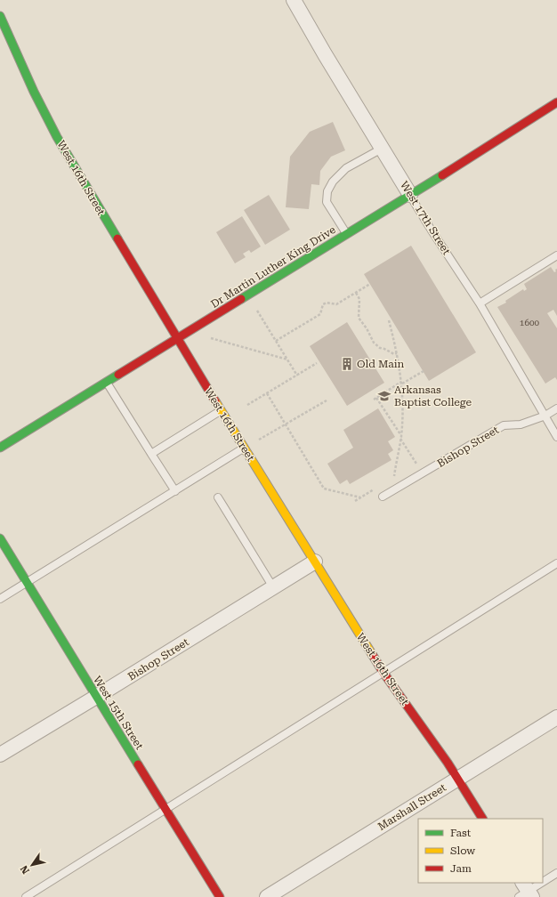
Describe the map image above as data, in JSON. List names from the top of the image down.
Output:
{
  "streets": {
    "street": [
      "West 16th Street",
      "West 17th Street",
      "Dr Martin Luther King Drive",
      "Bishop Street",
      "West 15th Street",
      "Marshall Street"
    ]
  },
  "crossings": [
    ["West 16th Street", "Dr Martin Luther King Drive"],
    ["West 16th Street", "Bishop Street"],
    ["West 16th Street", "Marshall Street"],
    ["West 17th Street", "Dr Martin Luther King Drive"],
    ["West 17th Street", "Bishop Street"],
    ["Bishop Street", "West 15th Street"]
  ],
  "places": {
    "building": ["Old Main"],
    "school or university": ["Arkansas Baptist College"]
  },
  "house_numbers": ["1600"],
  "legend": ["Fast", "Slow", "Jam"],
  "north": "bottom left"
}
